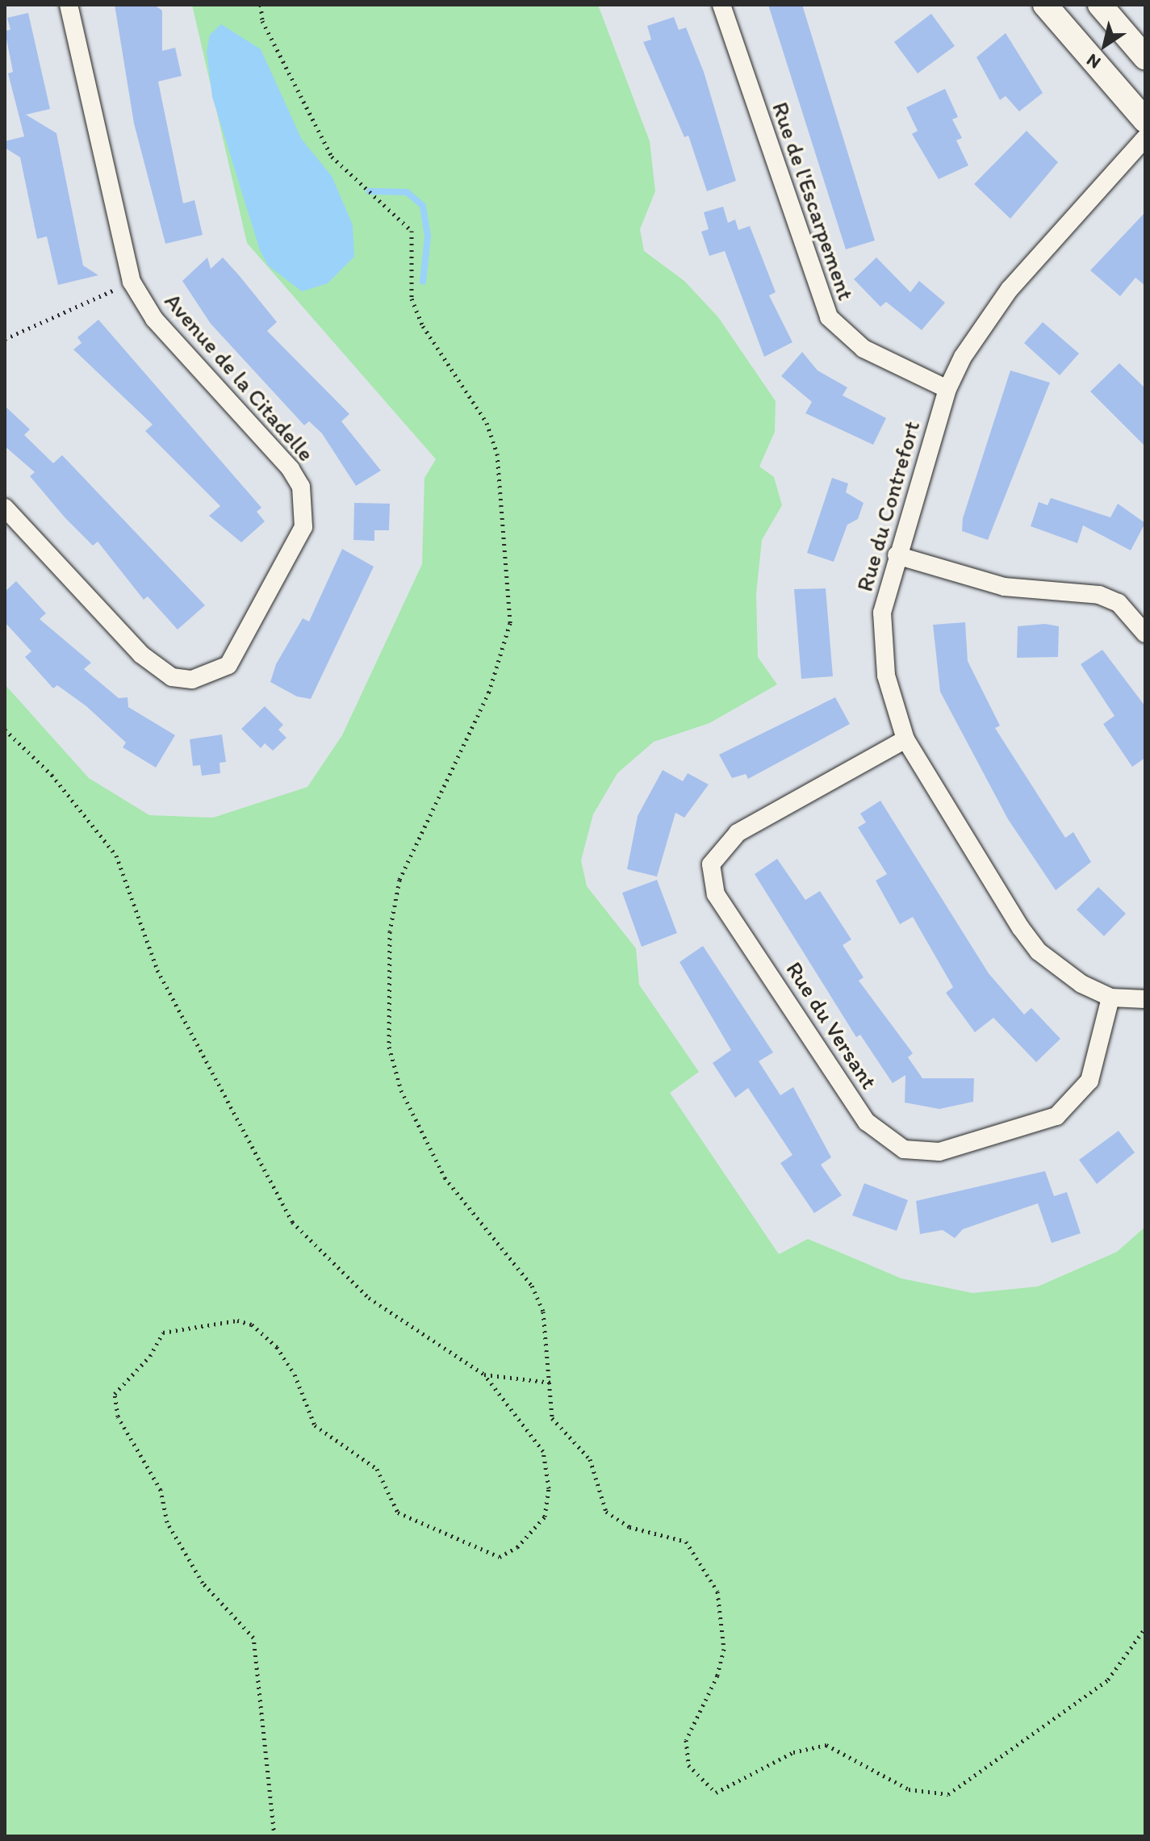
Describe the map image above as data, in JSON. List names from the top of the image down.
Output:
{
  "streets": {
    "street": [
      "Rue de l'Escarpement",
      "Avenue de la Citadelle",
      "Rue du Contrefort",
      "Rue du Versant"
    ]
  },
  "crossings": [
    ["Rue de l'Escarpement", "Rue du Contrefort"],
    ["Rue du Contrefort", "Rue du Versant"]
  ],
  "north": "bottom left"
}
